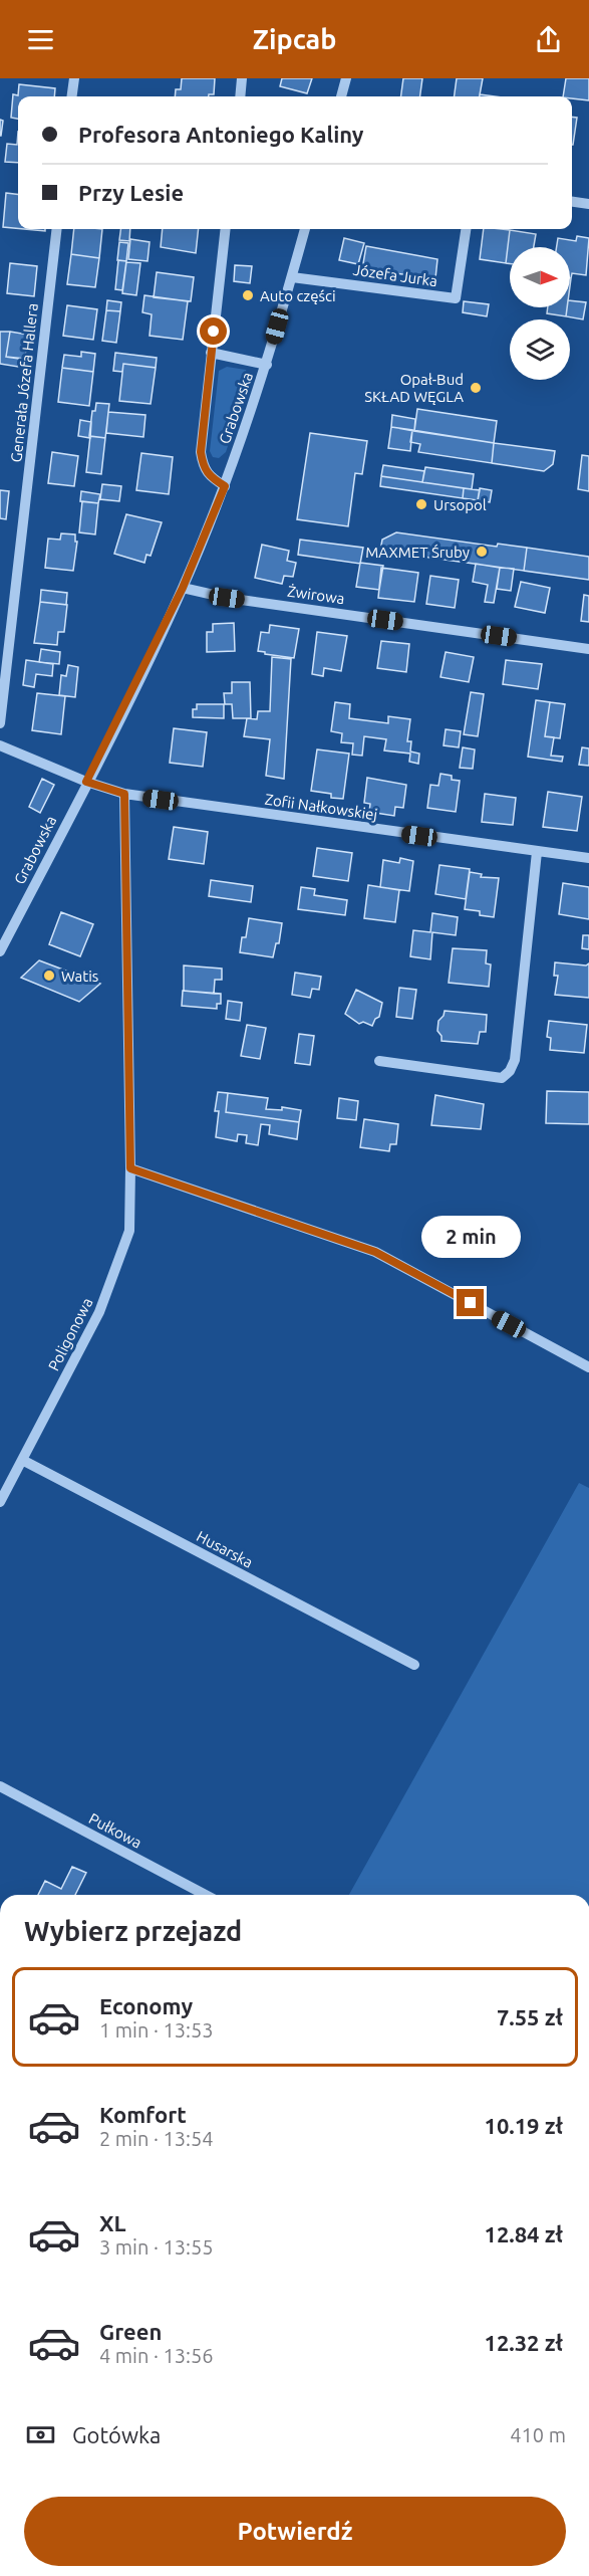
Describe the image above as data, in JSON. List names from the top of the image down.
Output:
{
  "streets": {
    "street": [
      "Józefa Jurka",
      "Generała Józefa Hallera",
      "Grabowska",
      "Żwirowa",
      "Zofii Nałkowskiej",
      "Poligonowa",
      "Husarska",
      "Pułkowa"
    ]
  },
  "crossings": [
    ["Józefa Jurka", "Grabowska"],
    ["Grabowska", "Żwirowa"],
    ["Grabowska", "Zofii Nałkowskiej"],
    ["Zofii Nałkowskiej", "Poligonowa"],
    ["Poligonowa", "Husarska"]
  ],
  "places": [
    "Auto części",
    "Opał-Bud SKŁAD WĘGLA",
    "Ursopol",
    "MAXMET Śruby",
    "Watis"
  ],
  "north": "right",
  "page": {
    "header": "Zipcab",
    "banner": ["Profesora Antoniego Kaliny", "Przy Lesie"],
    "bubble": "2 min",
    "heading": "Wybierz przejazd",
    "list": [
      {
        "name": "Economy",
        "note": "1 min · 13:53",
        "value": "7.55 zł"
      },
      {
        "name": "Komfort",
        "note": "2 min · 13:54",
        "value": "10.19 zł"
      },
      {
        "name": "XL",
        "note": "3 min · 13:55",
        "value": "12.84 zł"
      },
      {
        "name": "Green",
        "note": "4 min · 13:56",
        "value": "12.32 zł"
      }
    ],
    "pay": ["Gotówka", "410 m"],
    "buttons": "Potwierdź"
  }
}
